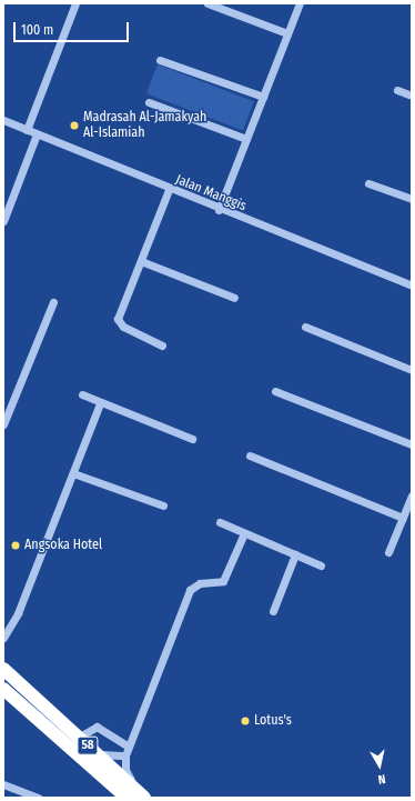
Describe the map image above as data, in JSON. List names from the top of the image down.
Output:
{
  "streets": {
    "highway": ["58"],
    "street": ["Jalan Manggis"]
  },
  "places": ["Madrasah Al-Jamakyah Al-Islamiah", "Angsoka Hotel", "Lotus's"],
  "scale_bar": "100 m",
  "north": "bottom"
}
